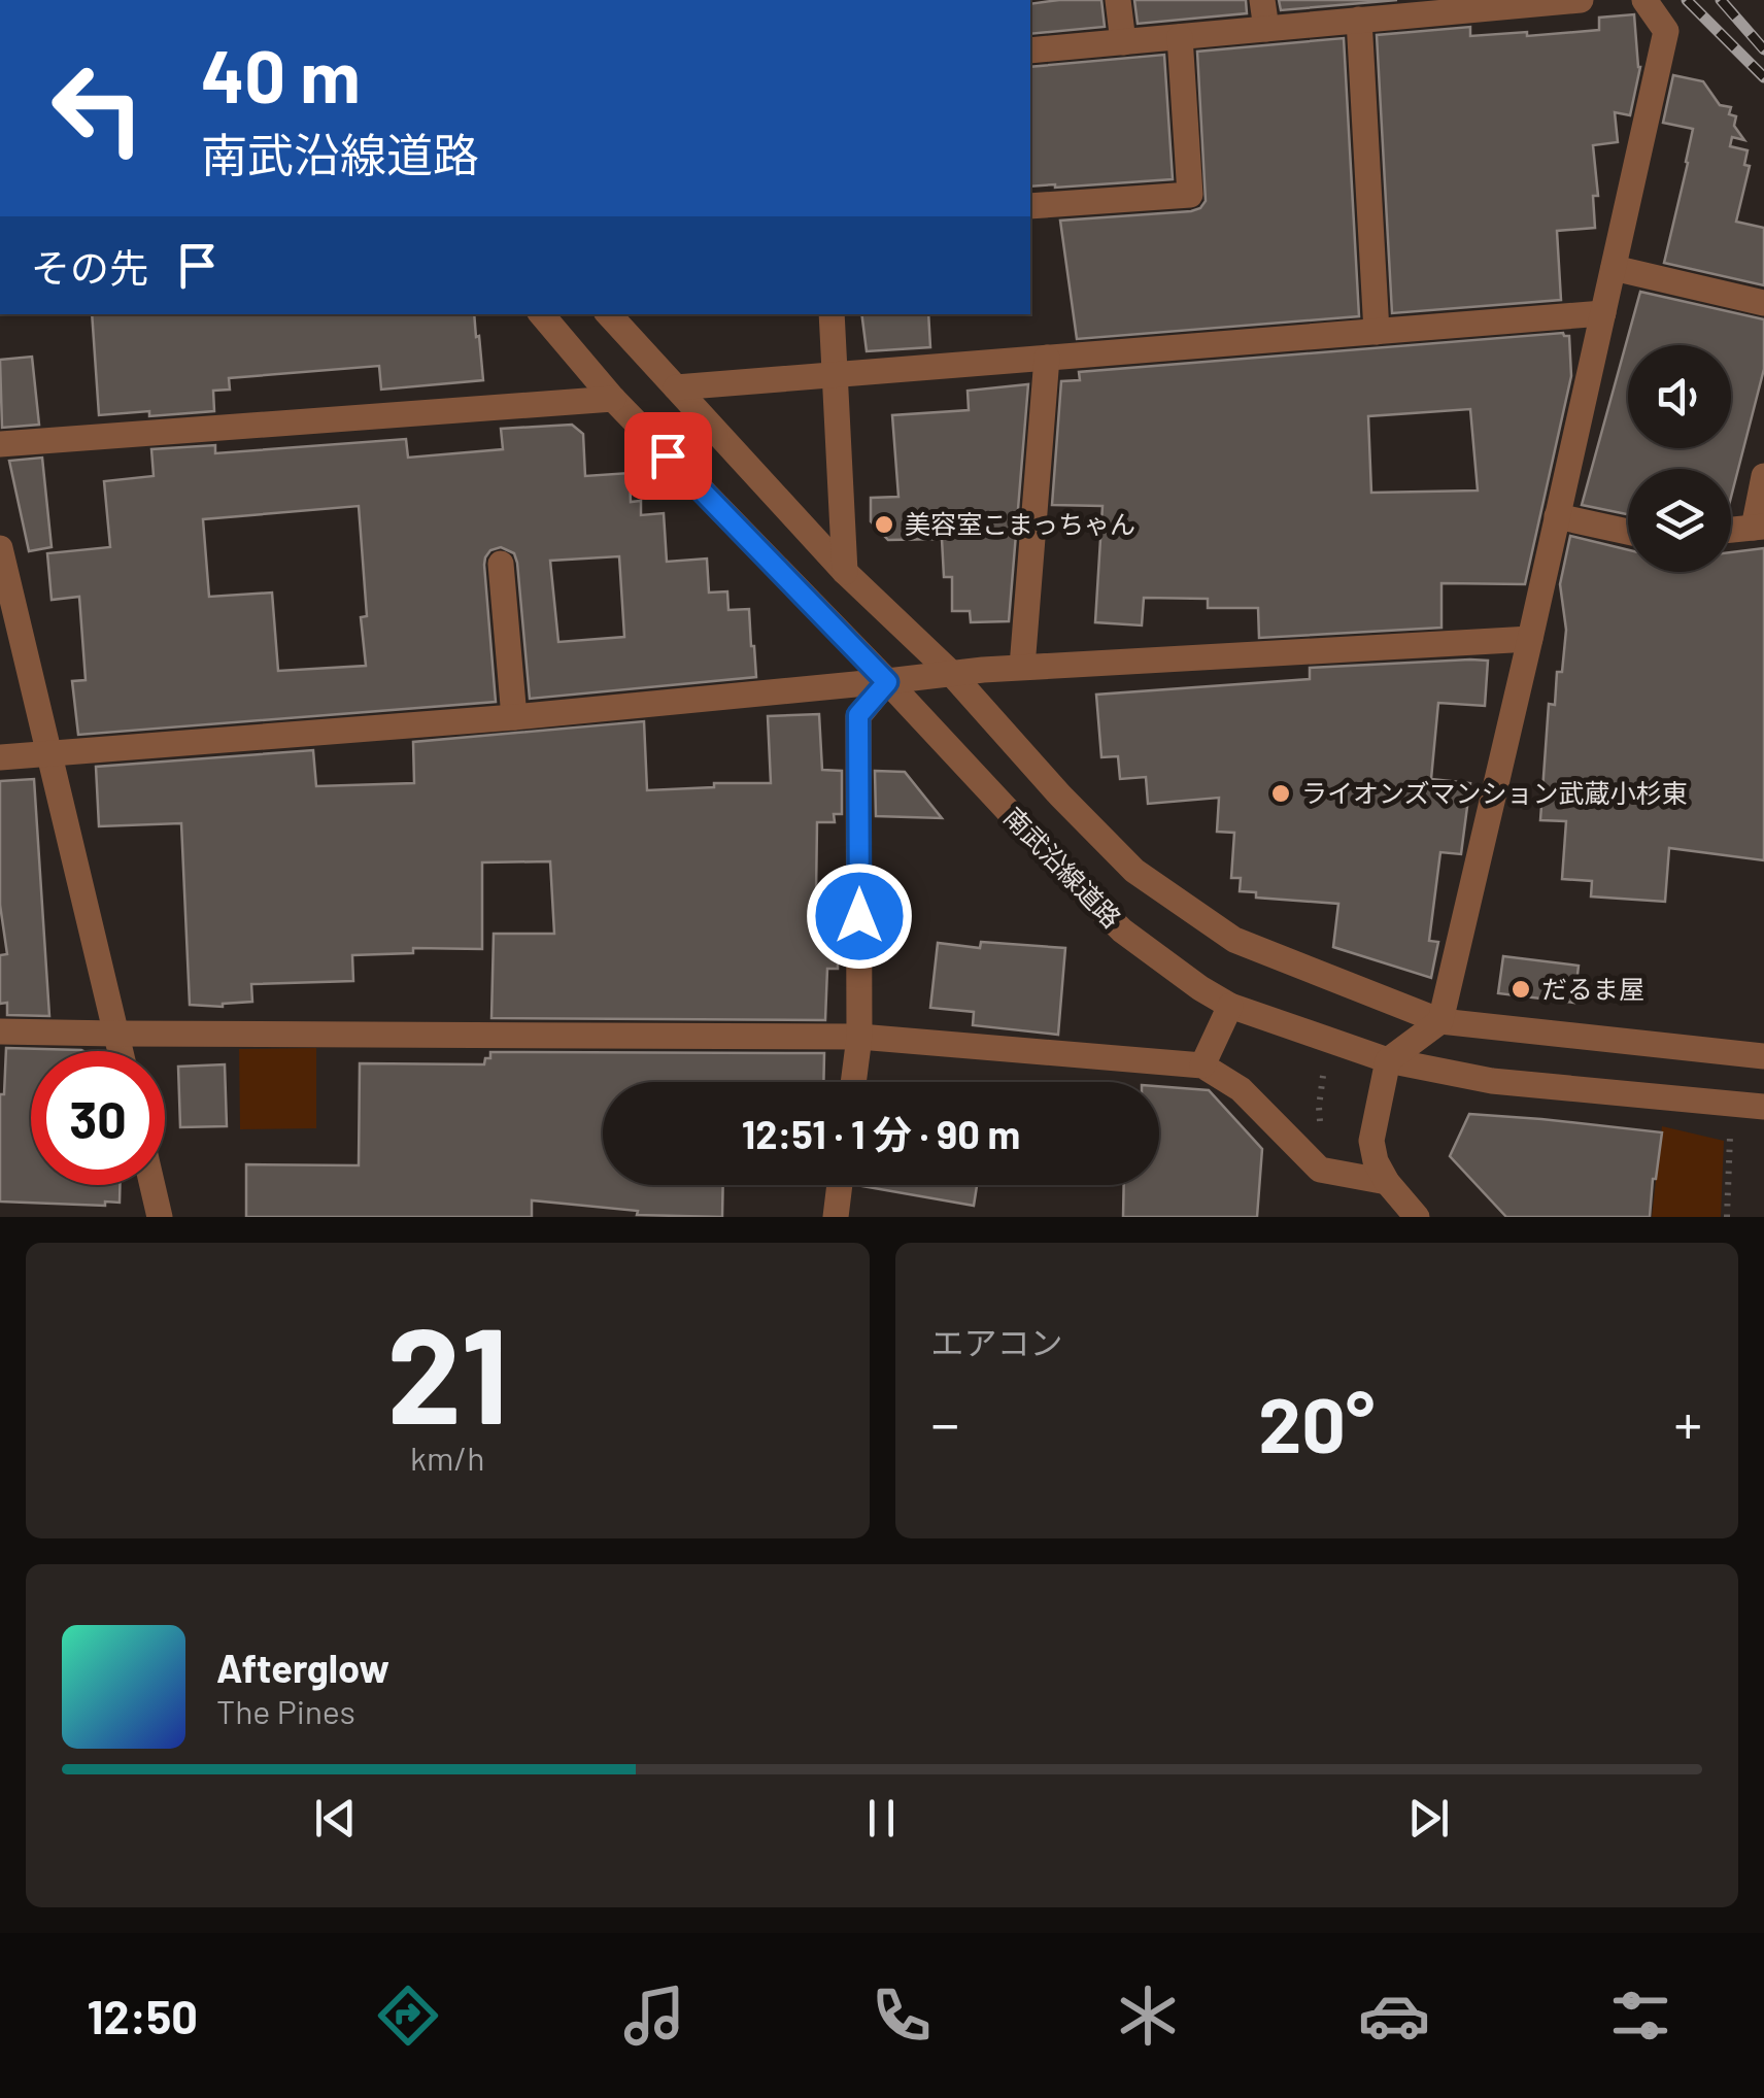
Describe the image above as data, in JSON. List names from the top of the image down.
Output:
{
  "streets": {
    "street": ["南武沿線道路"]
  },
  "places": ["美容室こまっちゃん", "ライオンズマンション武蔵小杉東", "だるま屋"],
  "page": {
    "turn": ["40 m", "南武沿線道路"],
    "then": "その先",
    "limit": "30",
    "trip": "12:51 · 1 分 · 90 m",
    "tile": [
      ["21", "km/h"],
      "エアコン"
    ],
    "heat": ["−", "20°", "+"],
    "song": ["Afterglow", "The Pines"],
    "tabs": "12:50"
  }
}
